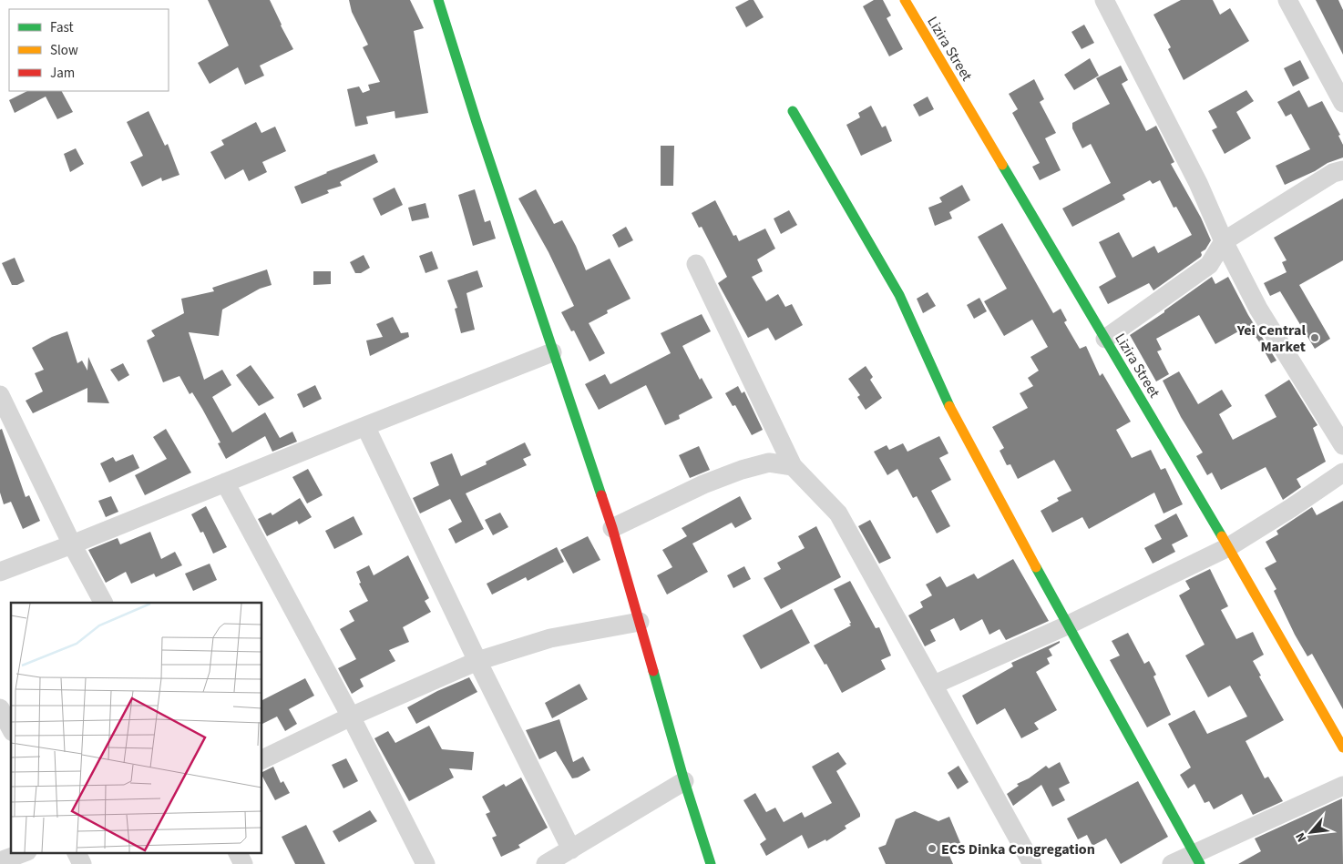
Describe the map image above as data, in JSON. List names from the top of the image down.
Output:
{
  "streets": {
    "street": ["Lizira Street"]
  },
  "places": ["Yei Central Market", "ECS Dinka Congregation"],
  "legend": ["Fast", "Slow", "Jam"],
  "north": "bottom left"
}
